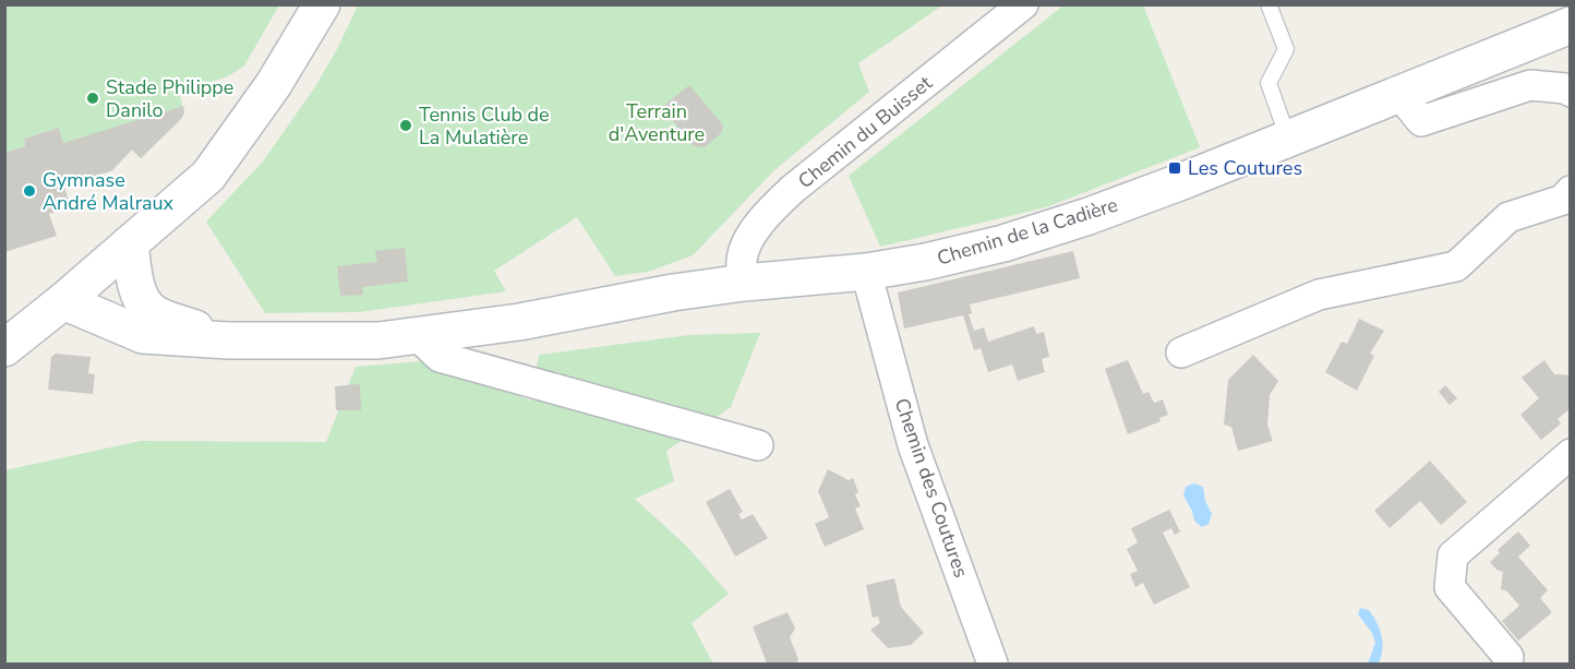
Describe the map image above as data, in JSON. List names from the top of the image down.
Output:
{
  "streets": {
    "street": ["Chemin du Buisset", "Chemin de la Cadière", "Chemin des Coutures"]
  },
  "crossings": [
    ["Chemin du Buisset", "Chemin de la Cadière"],
    ["Chemin de la Cadière", "Chemin des Coutures"]
  ],
  "parks": ["Terrain d'Aventure"],
  "places": {
    "other": ["Stade Philippe Danilo", "Tennis Club de La Mulatière", "Gymnase André Malraux"],
    "transit": ["Les Coutures"]
  }
}
